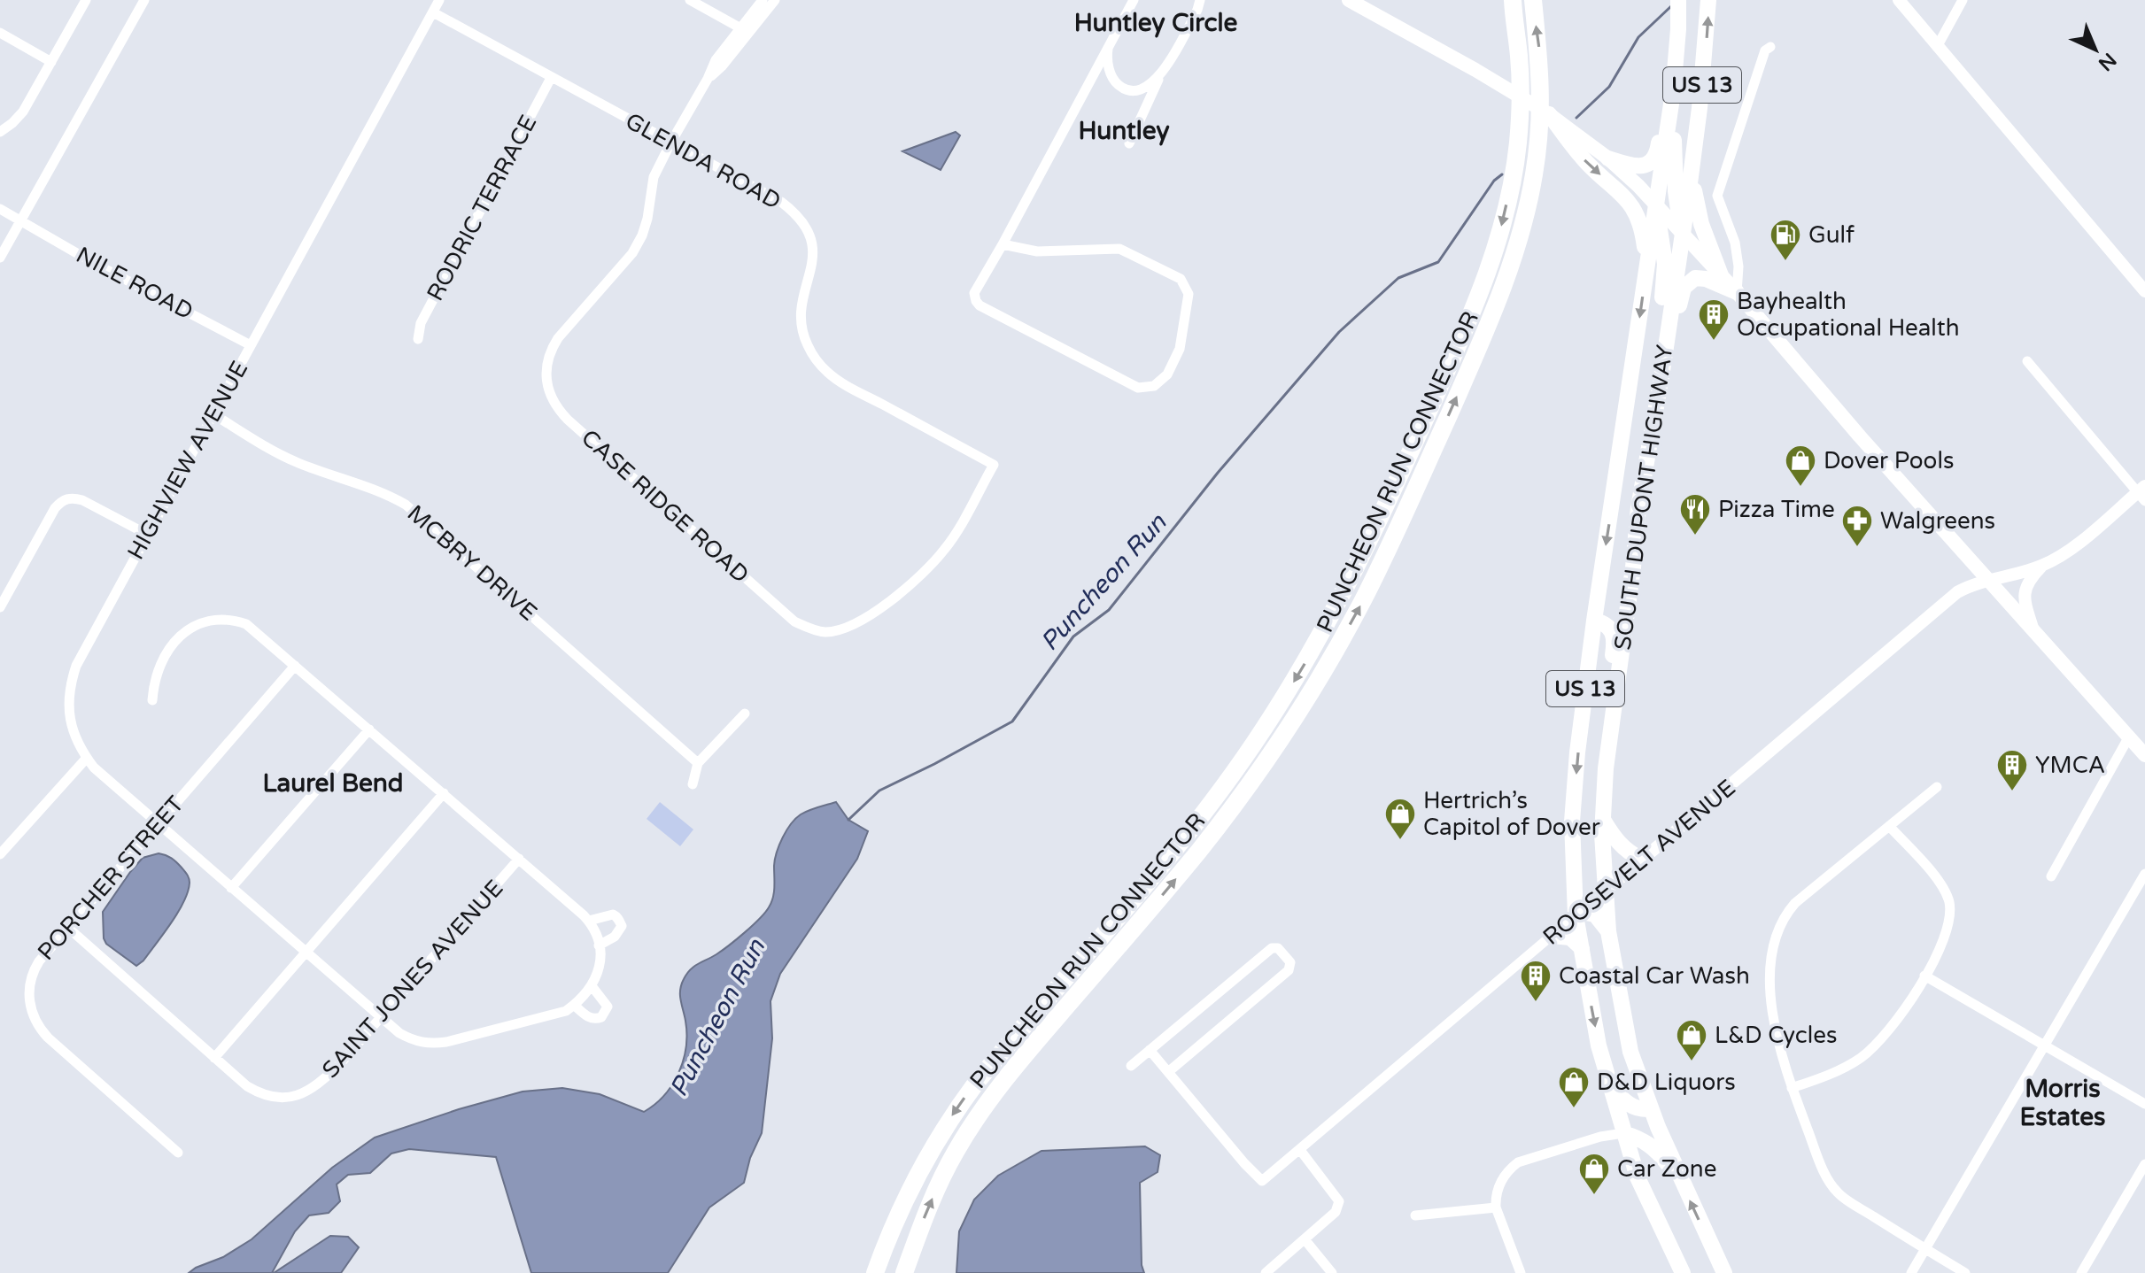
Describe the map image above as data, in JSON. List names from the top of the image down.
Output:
{
  "streets": {
    "highway": ["US 13", "PUNCHEON RUN CONNECTOR", "SOUTH DUPONT HIGHWAY"],
    "street": [
      "GLENDA ROAD",
      "RODRIC TERRACE",
      "NILE ROAD",
      "HIGHVIEW AVENUE",
      "CASE RIDGE ROAD",
      "MCBRY DRIVE",
      "ROOSEVELT AVENUE",
      "PORCHER STREET",
      "SAINT JONES AVENUE"
    ]
  },
  "crossings": [
    ["GLENDA ROAD", "RODRIC TERRACE"],
    ["GLENDA ROAD", "HIGHVIEW AVENUE"],
    ["GLENDA ROAD", "CASE RIDGE ROAD"],
    ["NILE ROAD", "HIGHVIEW AVENUE"],
    ["HIGHVIEW AVENUE", "MCBRY DRIVE"],
    ["HIGHVIEW AVENUE", "PORCHER STREET"],
    ["HIGHVIEW AVENUE", "SAINT JONES AVENUE"],
    ["SOUTH DUPONT HIGHWAY", "ROOSEVELT AVENUE"],
    ["PORCHER STREET", "SAINT JONES AVENUE"]
  ],
  "districts": [
    "Huntley Circle",
    "Huntley",
    "Laurel Bend",
    "Morris Estates"
  ],
  "water": ["Puncheon Run"],
  "places": {
    "fuel station": ["Gulf"],
    "building": ["Bayhealth Occupational Health", "YMCA", "Coastal Car Wash"],
    "shop": [
      "Dover Pools",
      "Hertrich’s Capitol of Dover",
      "L&D Cycles",
      "D&D Liquors",
      "Car Zone"
    ],
    "restaurant": ["Pizza Time"],
    "pharmacy": ["Walgreens"]
  },
  "north": "bottom right"
}
